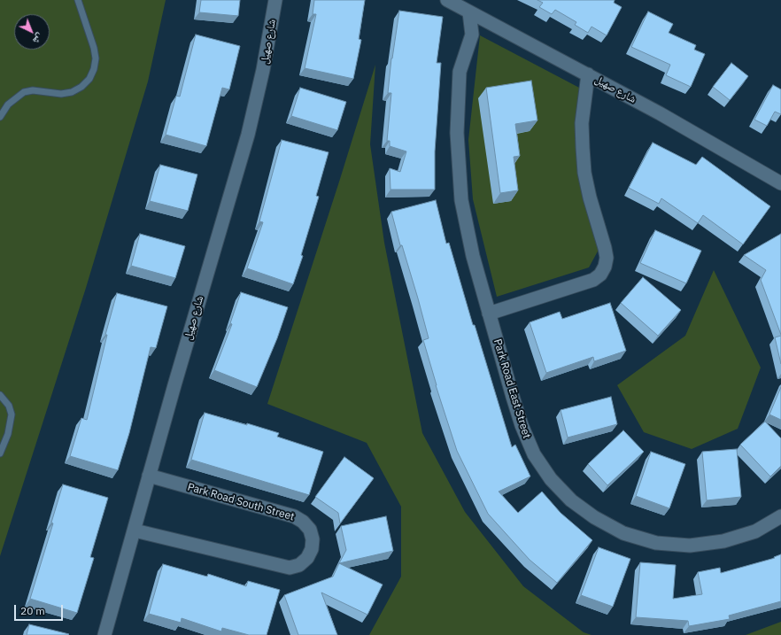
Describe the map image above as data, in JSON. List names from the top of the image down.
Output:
{
  "streets": {
    "street": ["شارع صهيل", "Park Road East Street", "Park Road South Street"]
  },
  "crossings": [
    ["شارع صهيل", "Park Road East Street"],
    ["شارع صهيل", "Park Road South Street"]
  ],
  "scale_bar": "20 m",
  "north": "bottom right"
}
